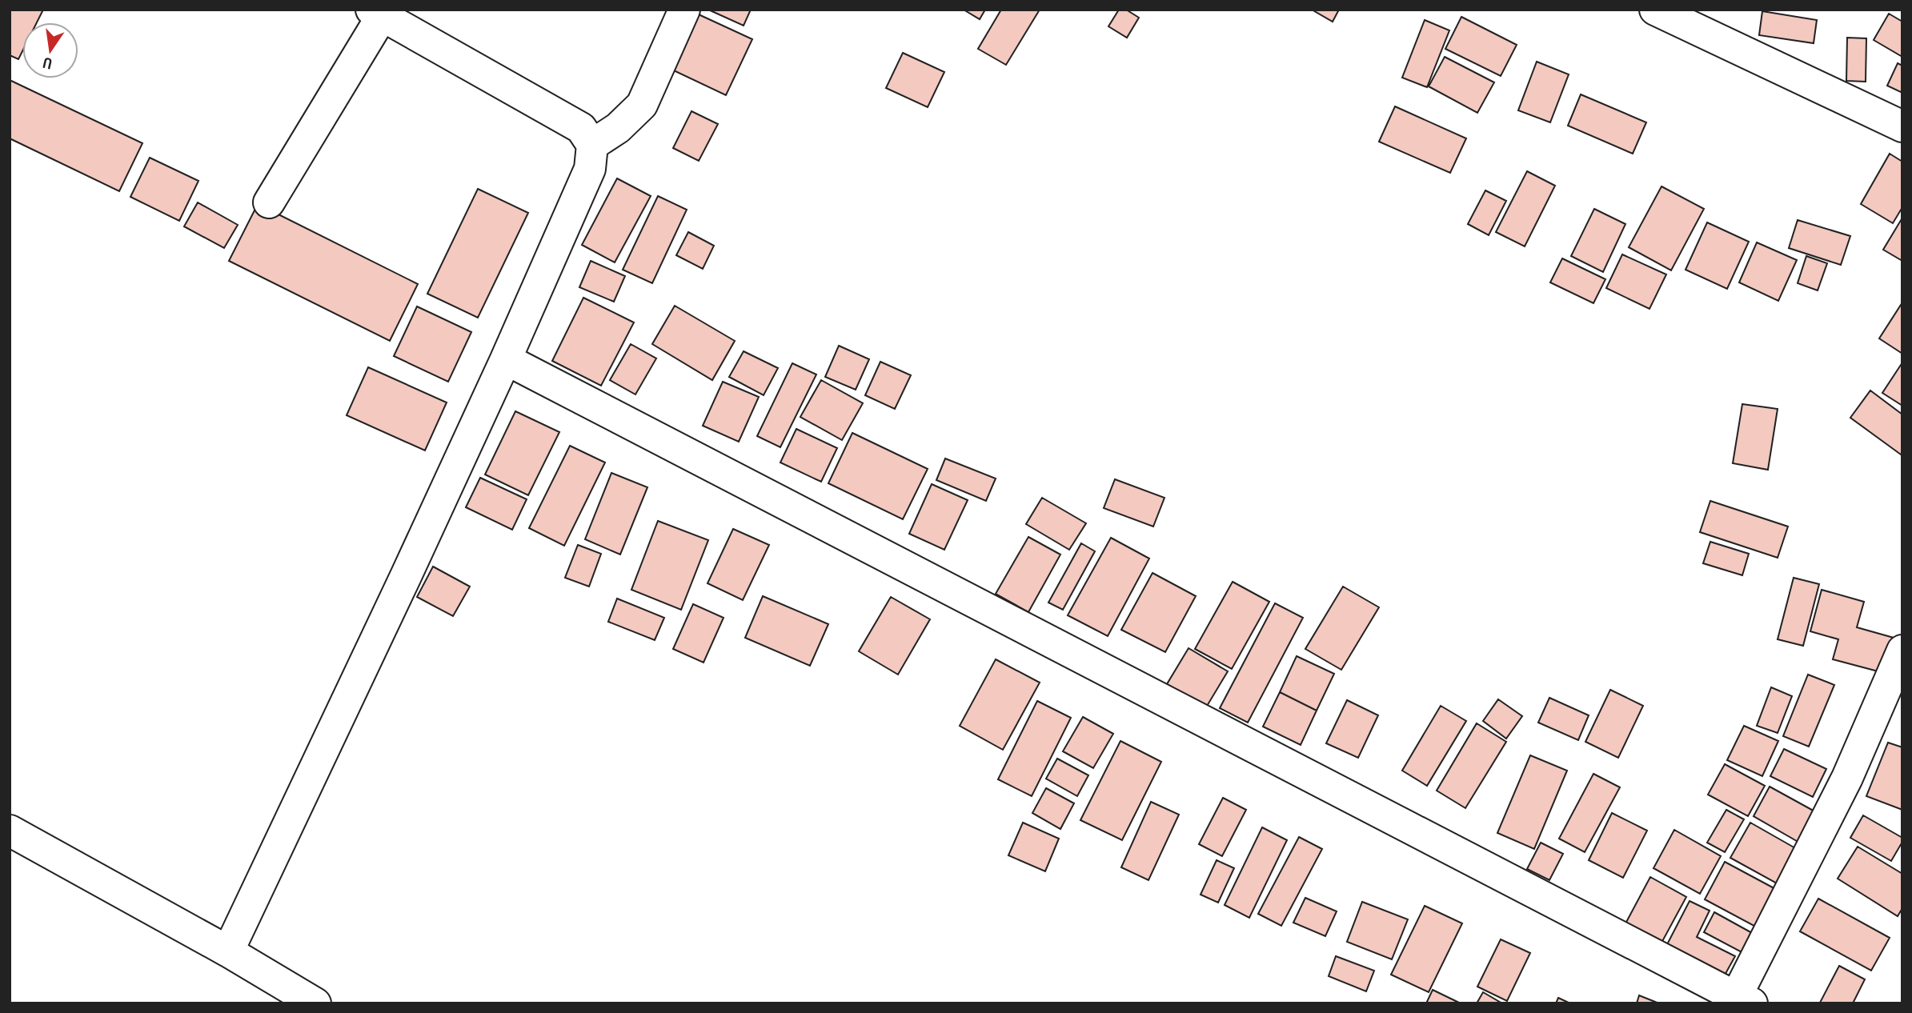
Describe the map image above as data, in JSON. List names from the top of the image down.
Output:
{
  "north": "bottom"
}
